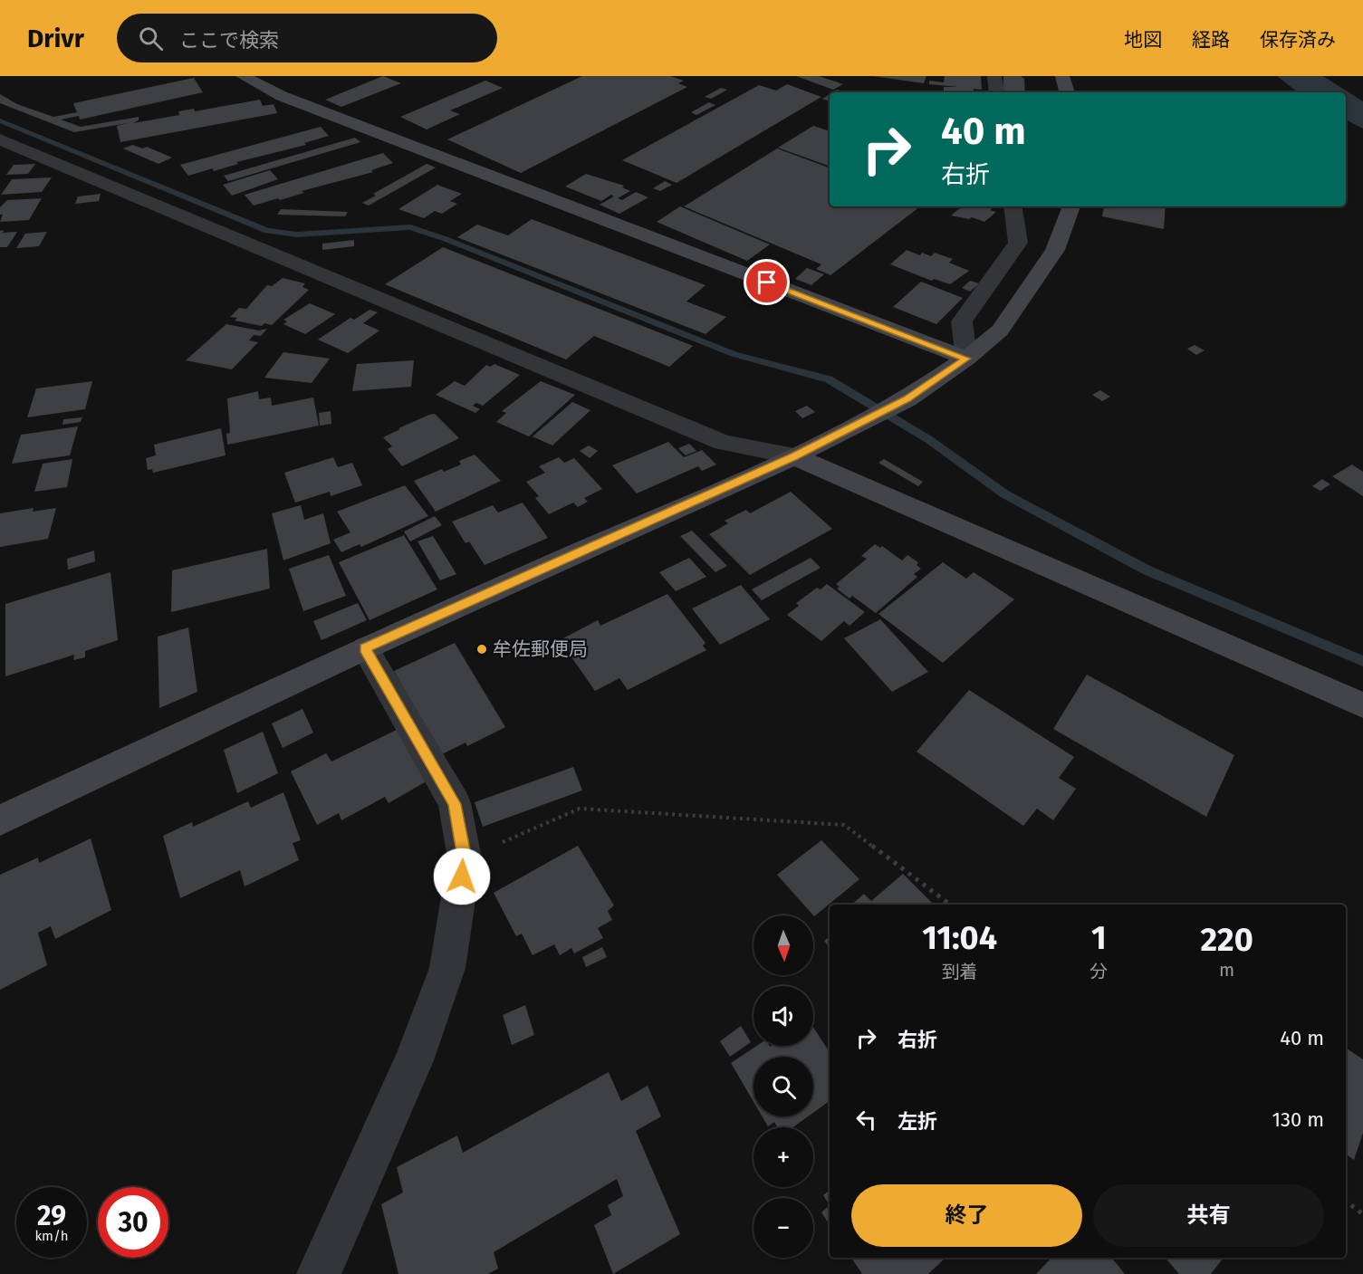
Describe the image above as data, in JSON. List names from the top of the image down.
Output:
{
  "places": ["牟佐郵便局"],
  "north": "bottom",
  "page": {
    "header": "Drivr",
    "search": "ここで検索",
    "nav": ["地図", "経路", "保存済み"],
    "turn": ["40 m", "右折"],
    "eta": [
      "11:04",
      "到着",
      "1",
      "分",
      "220",
      "m"
    ],
    "map_buttons": ["+", "−"],
    "list": [
      {
        "name": "右折",
        "value": "40 m"
      },
      {
        "name": "左折",
        "value": "130 m"
      }
    ],
    "buttons": ["終了", "共有"],
    "speed": "29 km/h",
    "limit": "30"
  }
}
